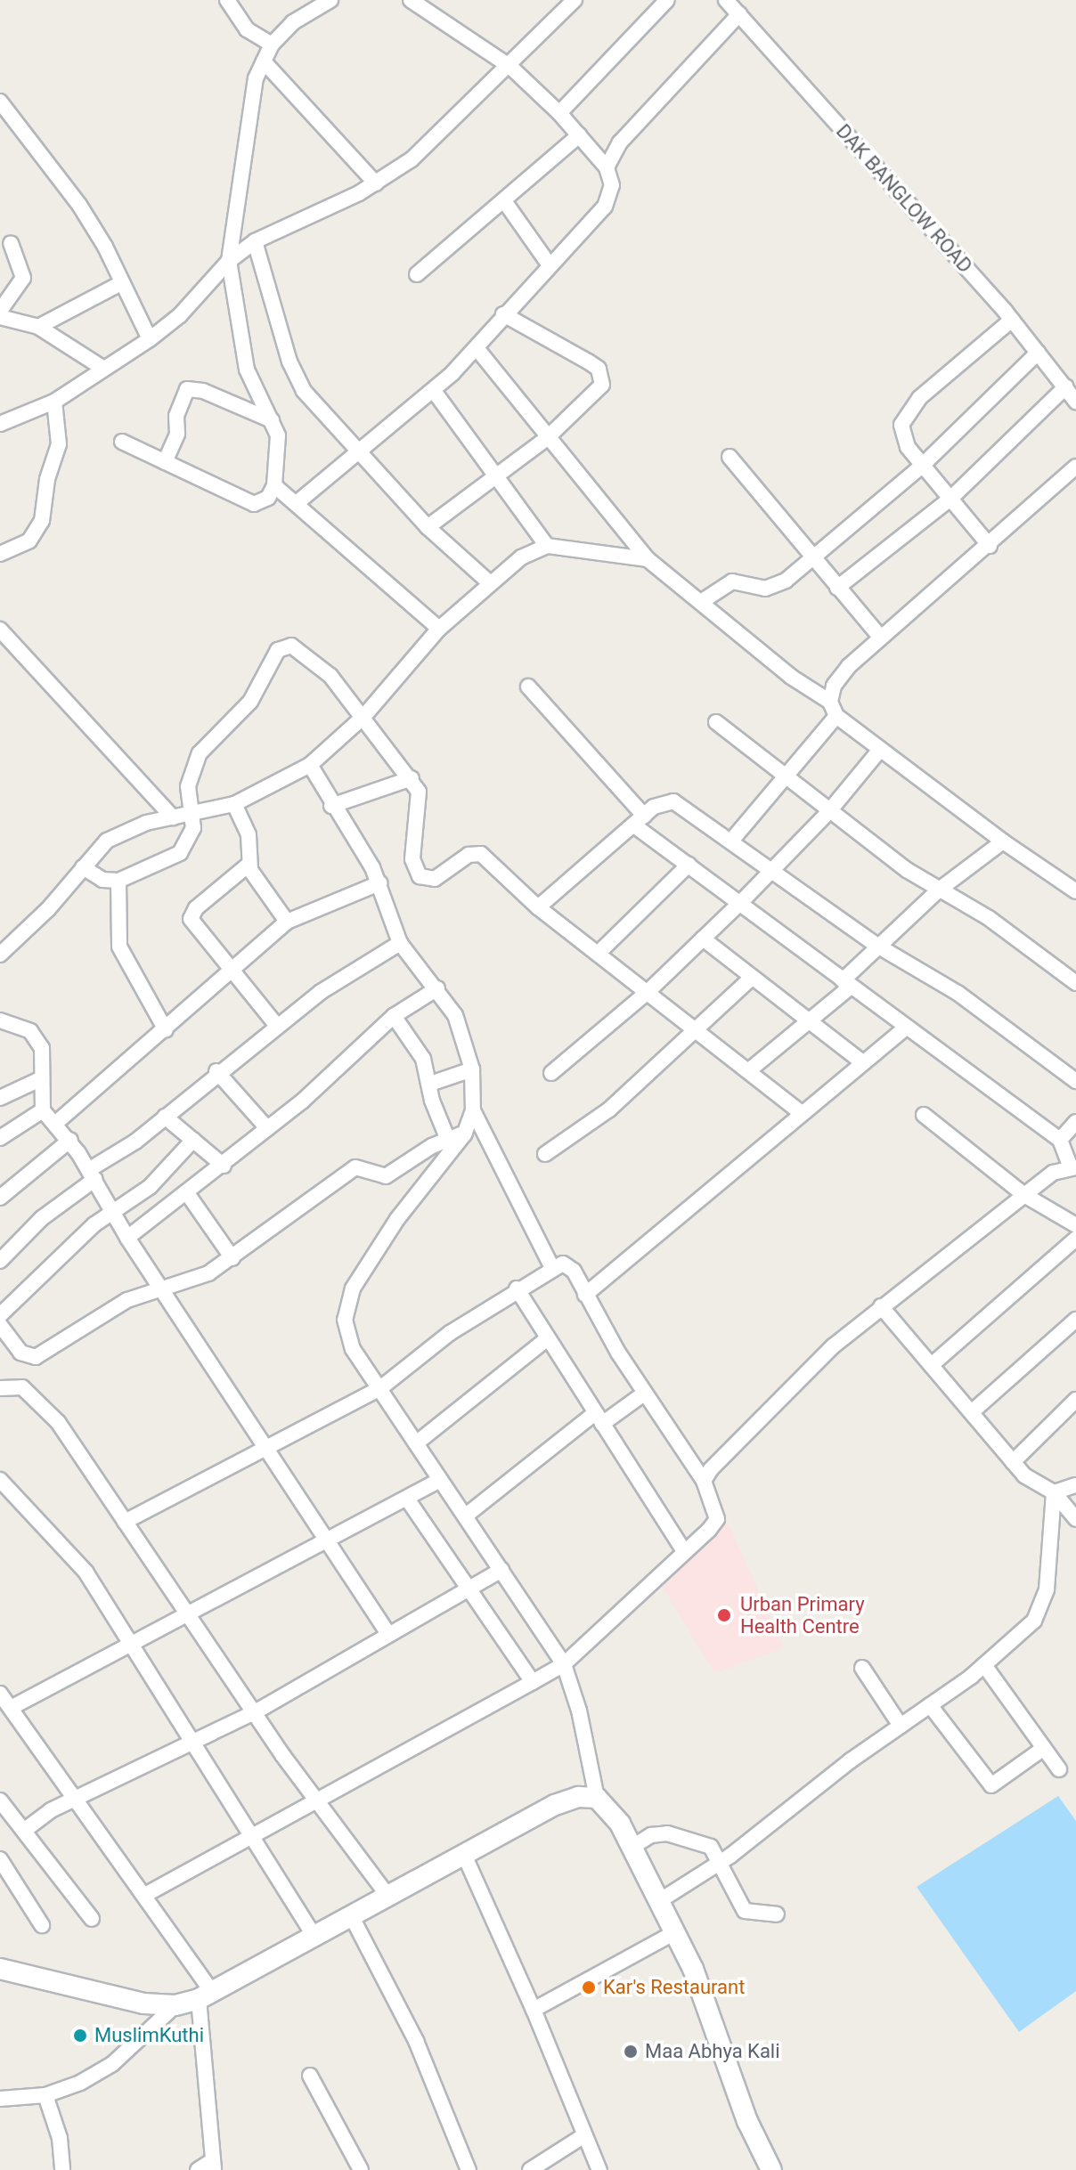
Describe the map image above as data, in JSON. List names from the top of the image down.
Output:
{
  "streets": {
    "street": ["DAK BANGLOW ROAD"]
  },
  "places": [
    "Urban Primary Health Centre",
    "Kar's Restaurant",
    "MuslimKuthi",
    "Maa Abhya Kali"
  ]
}
